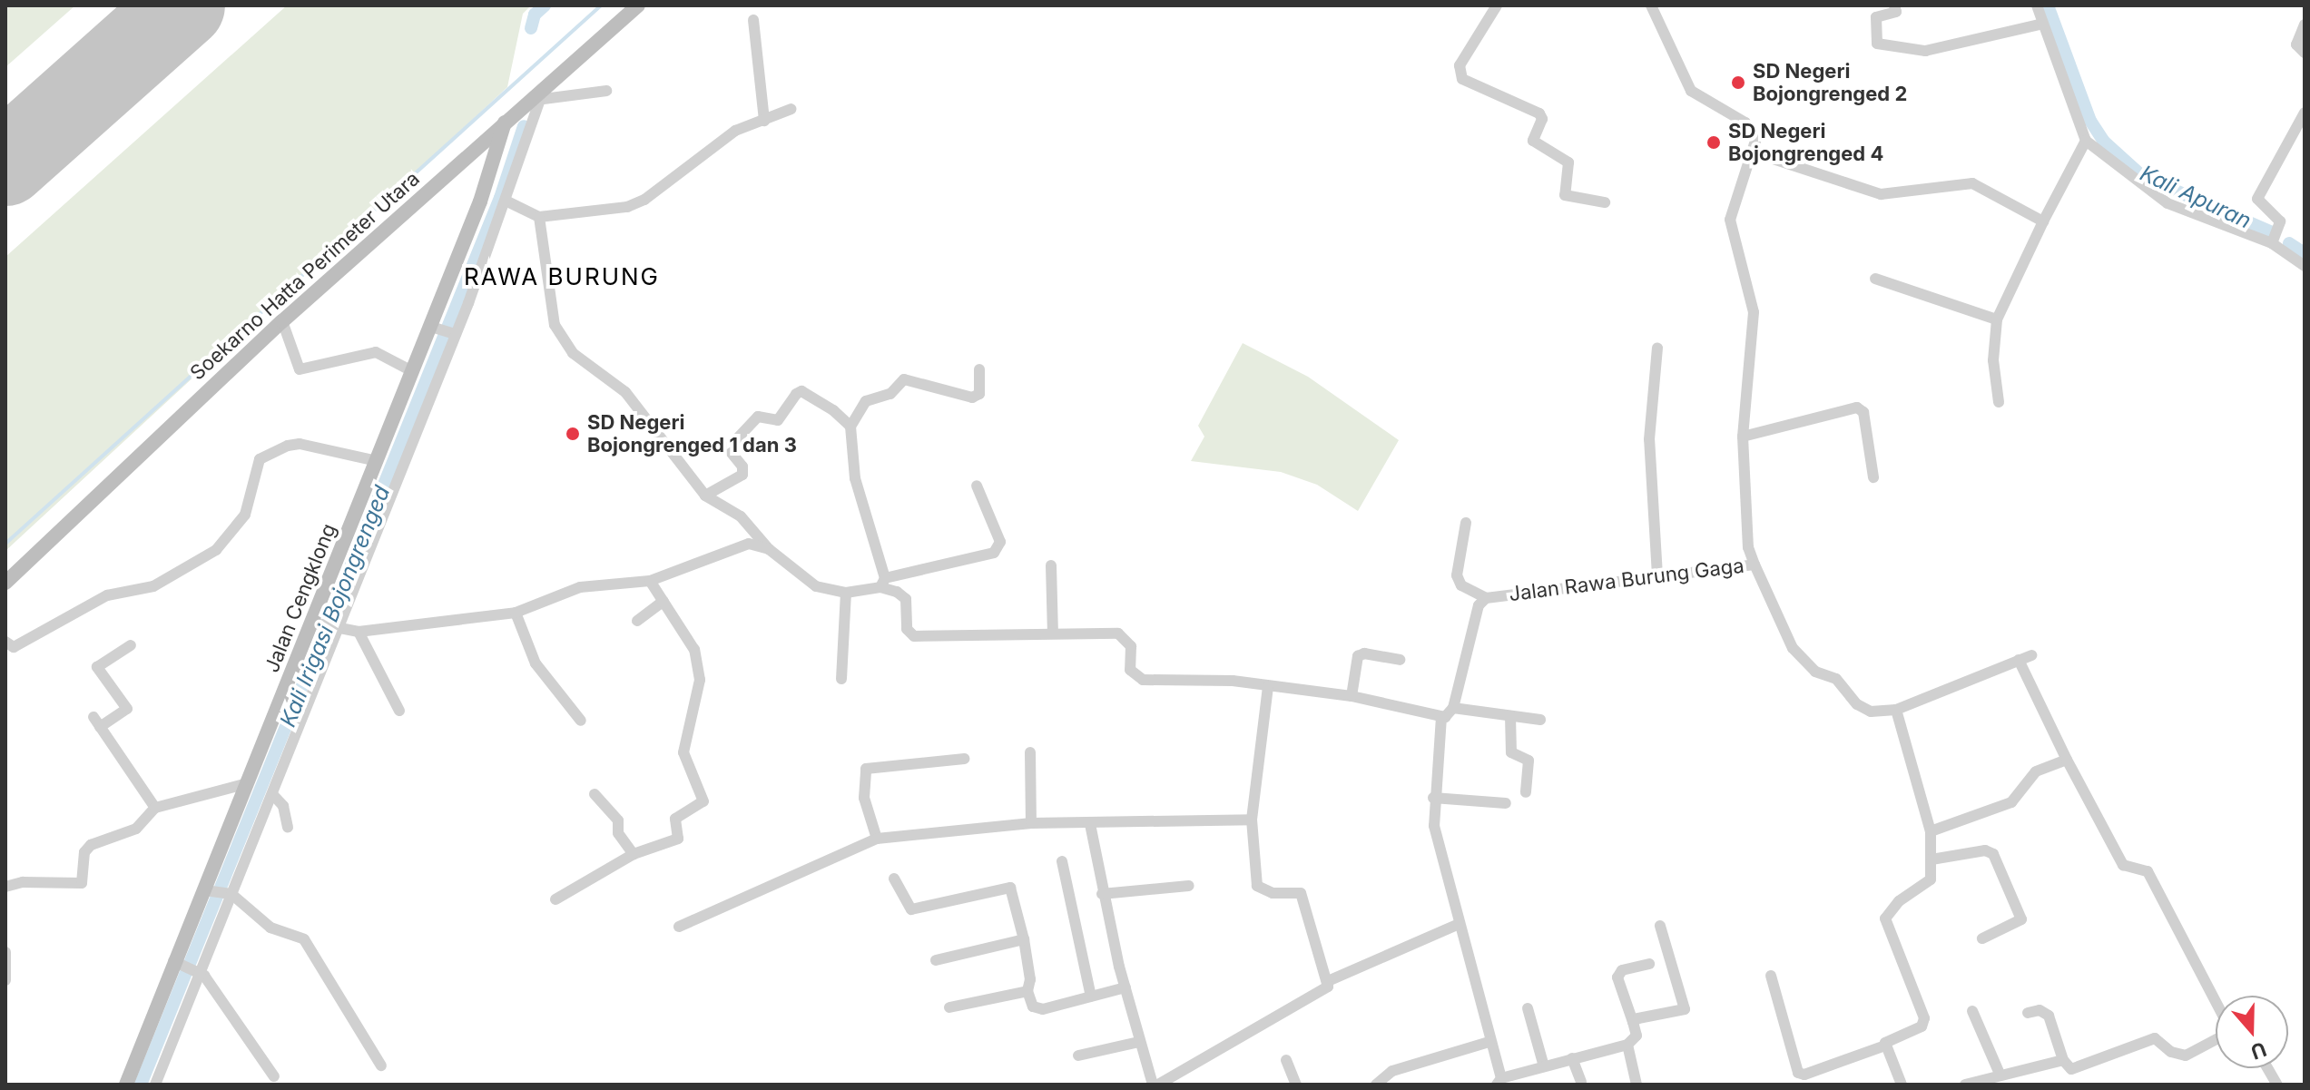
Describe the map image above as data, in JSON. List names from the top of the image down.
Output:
{
  "streets": {
    "main road": ["Soekarno Hatta Perimeter Utara", "Jalan Cengklong"],
    "street": ["Jalan Rawa Burung Gaga"]
  },
  "crossings": [
    ["Soekarno Hatta Perimeter Utara", "Jalan Cengklong"]
  ],
  "districts": ["RAWA BURUNG"],
  "water": ["Kali Apuran", "Kali Irigasi Bojongrenged"],
  "places": ["SD Negeri Bojongrenged 2", "SD Negeri Bojongrenged 4", "SD Negeri Bojongrenged 1 dan 3"],
  "north": "bottom"
}
